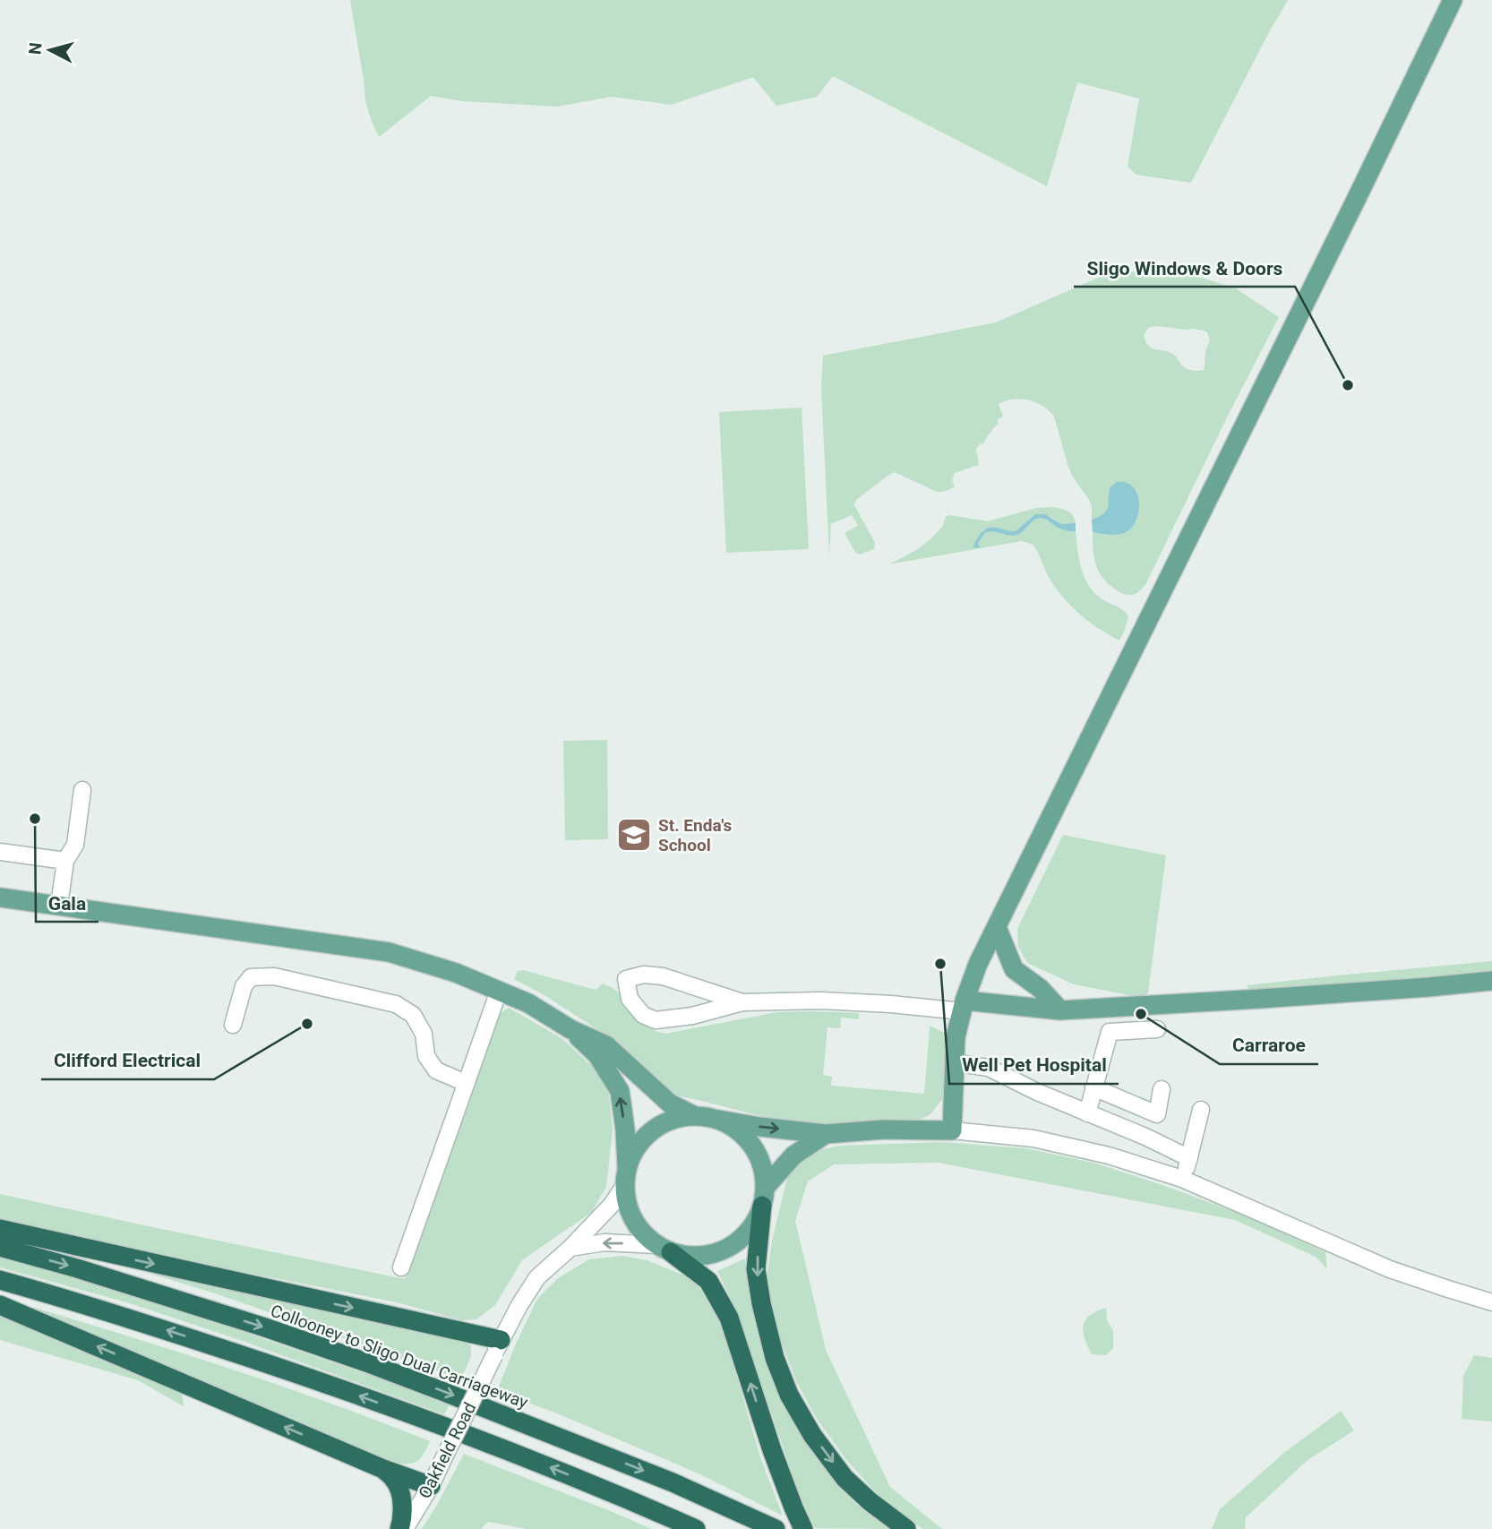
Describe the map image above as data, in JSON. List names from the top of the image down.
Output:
{
  "streets": {
    "highway": ["Collooney to Sligo Dual Carriageway"],
    "street": ["Oakfield Road"]
  },
  "places": {
    "other": [
      "Sligo Windows & Doors",
      "Gala",
      "Well Pet Hospital",
      "Carraroe",
      "Clifford Electrical"
    ],
    "school or university": ["St. Enda's School"]
  },
  "north": "left"
}
